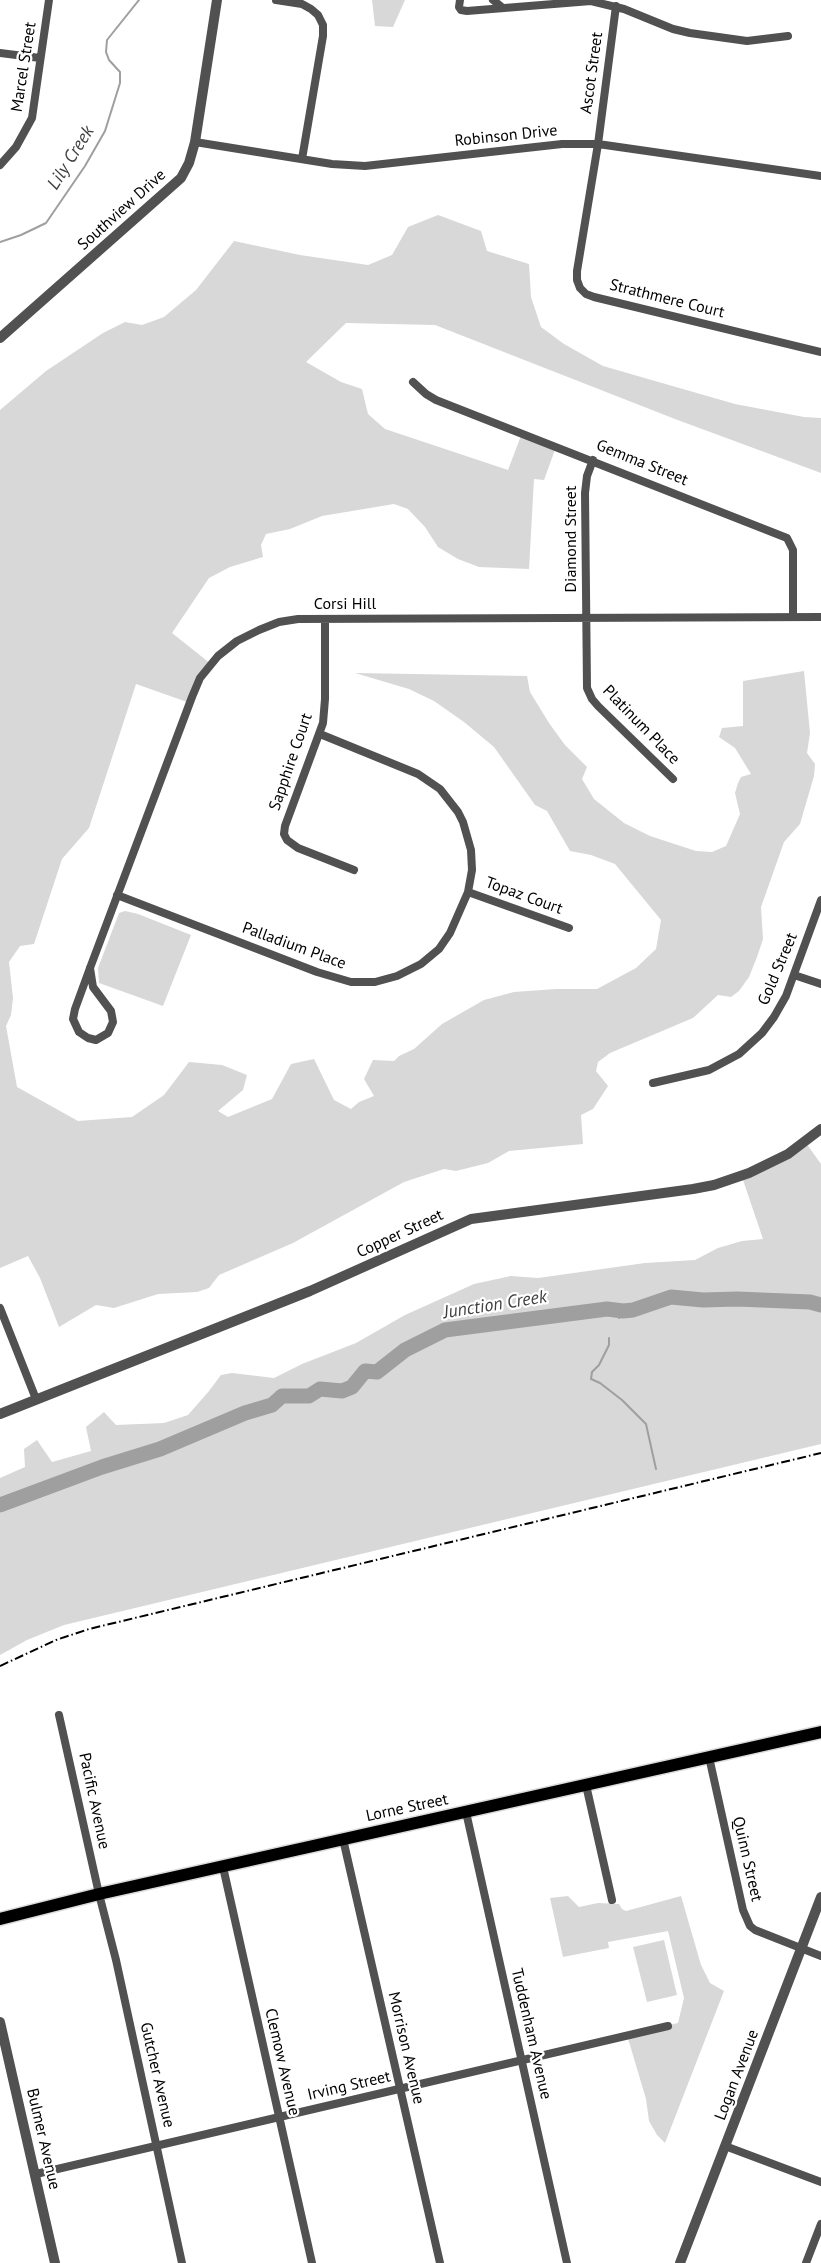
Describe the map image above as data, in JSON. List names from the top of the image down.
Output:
{
  "streets": {
    "main road": ["Lorne Street"],
    "street": [
      "Marcel Street",
      "Ascot Street",
      "Robinson Drive",
      "Southview Drive",
      "Strathmere Court",
      "Gemma Street",
      "Diamond Street",
      "Corsi Hill",
      "Platinum Place",
      "Sapphire Court",
      "Topaz Court",
      "Palladium Place",
      "Gold Street",
      "Copper Street",
      "Pacific Avenue",
      "Quinn Street",
      "Tuddenham Avenue",
      "Morrison Avenue",
      "Clemow Avenue",
      "Gutcher Avenue",
      "Logan Avenue",
      "Irving Street",
      "Bulmer Avenue"
    ]
  },
  "crossings": [
    ["Ascot Street", "Robinson Drive"],
    ["Ascot Street", "Strathmere Court"],
    ["Robinson Drive", "Southview Drive"],
    ["Robinson Drive", "Strathmere Court"],
    ["Gemma Street", "Diamond Street"],
    ["Gemma Street", "Corsi Hill"],
    ["Diamond Street", "Corsi Hill"],
    ["Diamond Street", "Platinum Place"],
    ["Corsi Hill", "Platinum Place"],
    ["Corsi Hill", "Sapphire Court"],
    ["Corsi Hill", "Palladium Place"],
    ["Sapphire Court", "Palladium Place"],
    ["Topaz Court", "Palladium Place"],
    ["Pacific Avenue", "Lorne Street"],
    ["Pacific Avenue", "Gutcher Avenue"],
    ["Lorne Street", "Quinn Street"],
    ["Lorne Street", "Tuddenham Avenue"],
    ["Lorne Street", "Morrison Avenue"],
    ["Lorne Street", "Clemow Avenue"],
    ["Lorne Street", "Gutcher Avenue"],
    ["Quinn Street", "Logan Avenue"],
    ["Tuddenham Avenue", "Irving Street"],
    ["Morrison Avenue", "Irving Street"],
    ["Clemow Avenue", "Irving Street"],
    ["Gutcher Avenue", "Irving Street"],
    ["Irving Street", "Bulmer Avenue"]
  ],
  "water": ["Lily Creek", "Junction Creek"]
}
